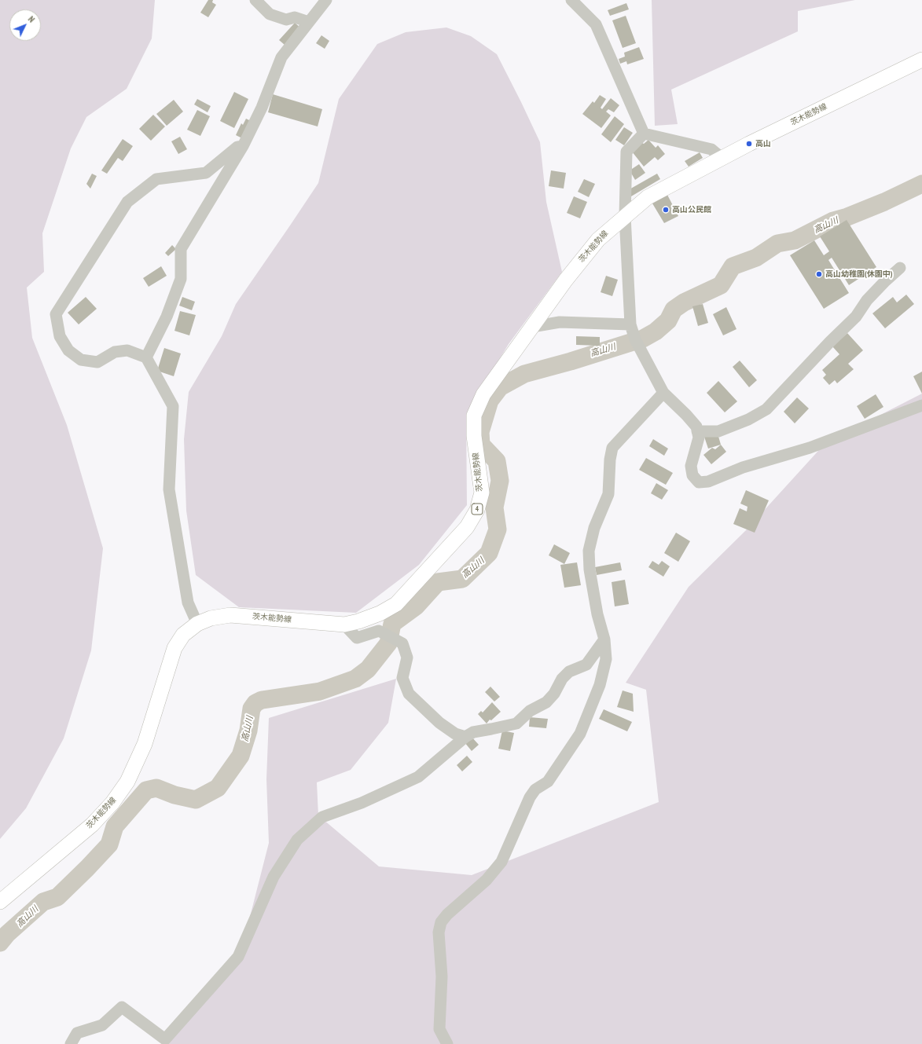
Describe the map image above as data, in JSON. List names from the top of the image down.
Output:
{
  "streets": {
    "main road": ["茨木能勢線", "4"]
  },
  "water": ["高山川"],
  "places": ["高山", "高山公民館", "高山幼稚園(休園中)"],
  "north": "top right"
}
